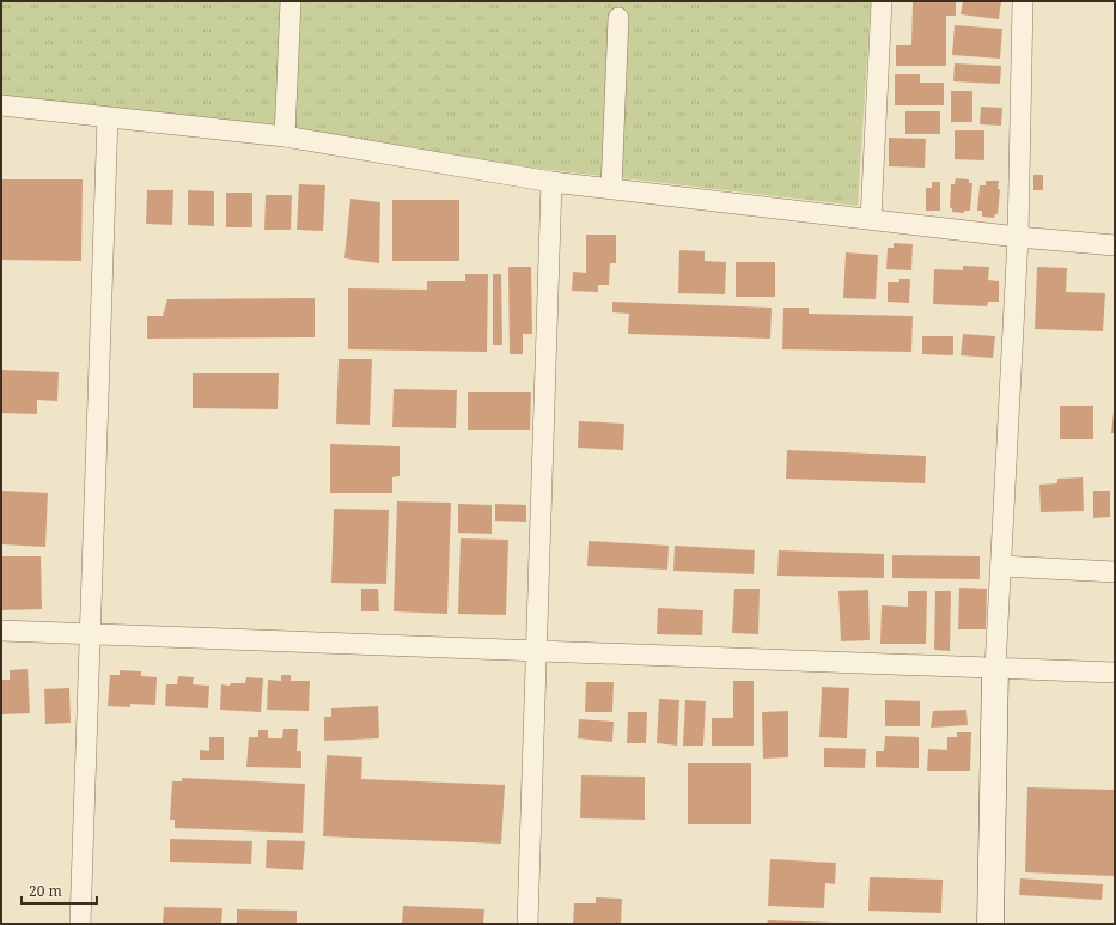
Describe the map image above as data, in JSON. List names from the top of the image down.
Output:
{
  "scale_bar": "20 m"
}
